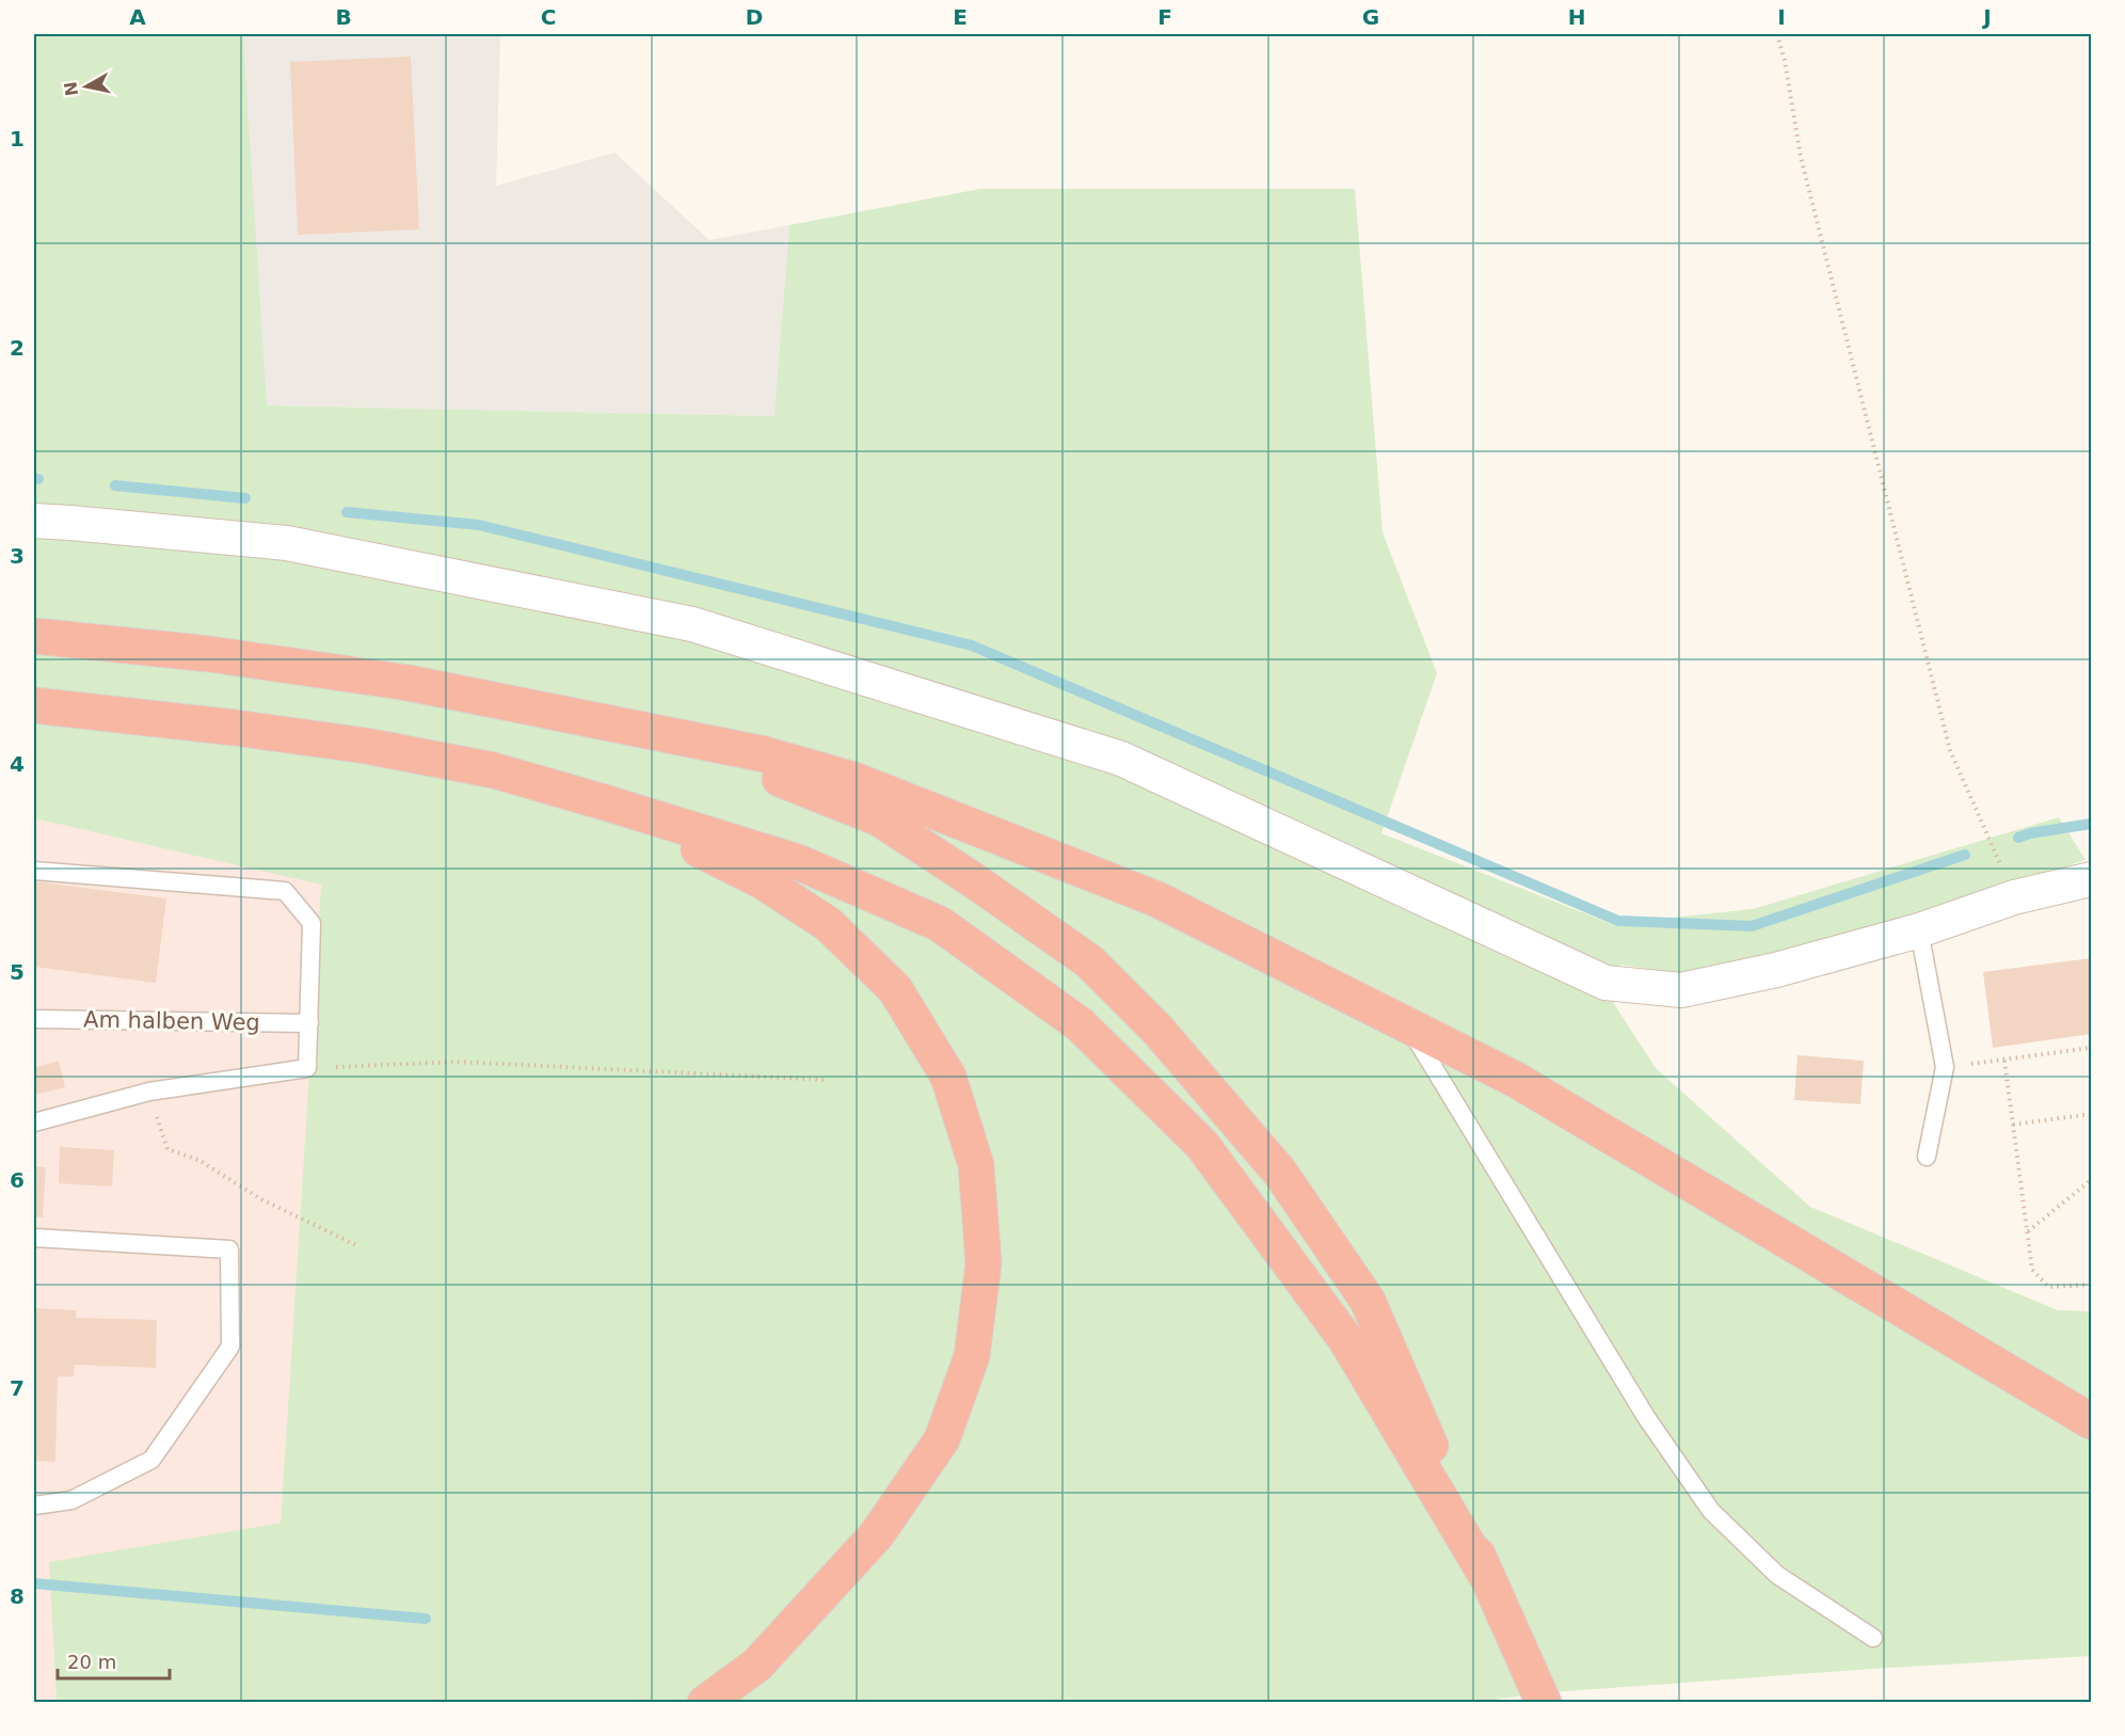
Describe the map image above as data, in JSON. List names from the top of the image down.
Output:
{
  "streets": {
    "lane": ["Am halben Weg"]
  },
  "scale_bar": "20 m",
  "north": "left",
  "grid": {
    "columns": [
      "A",
      "B",
      "C",
      "D",
      "E",
      "F",
      "G",
      "H",
      "I",
      "J"
    ],
    "rows": [
      "1",
      "2",
      "3",
      "4",
      "5",
      "6",
      "7",
      "8"
    ]
  }
}
